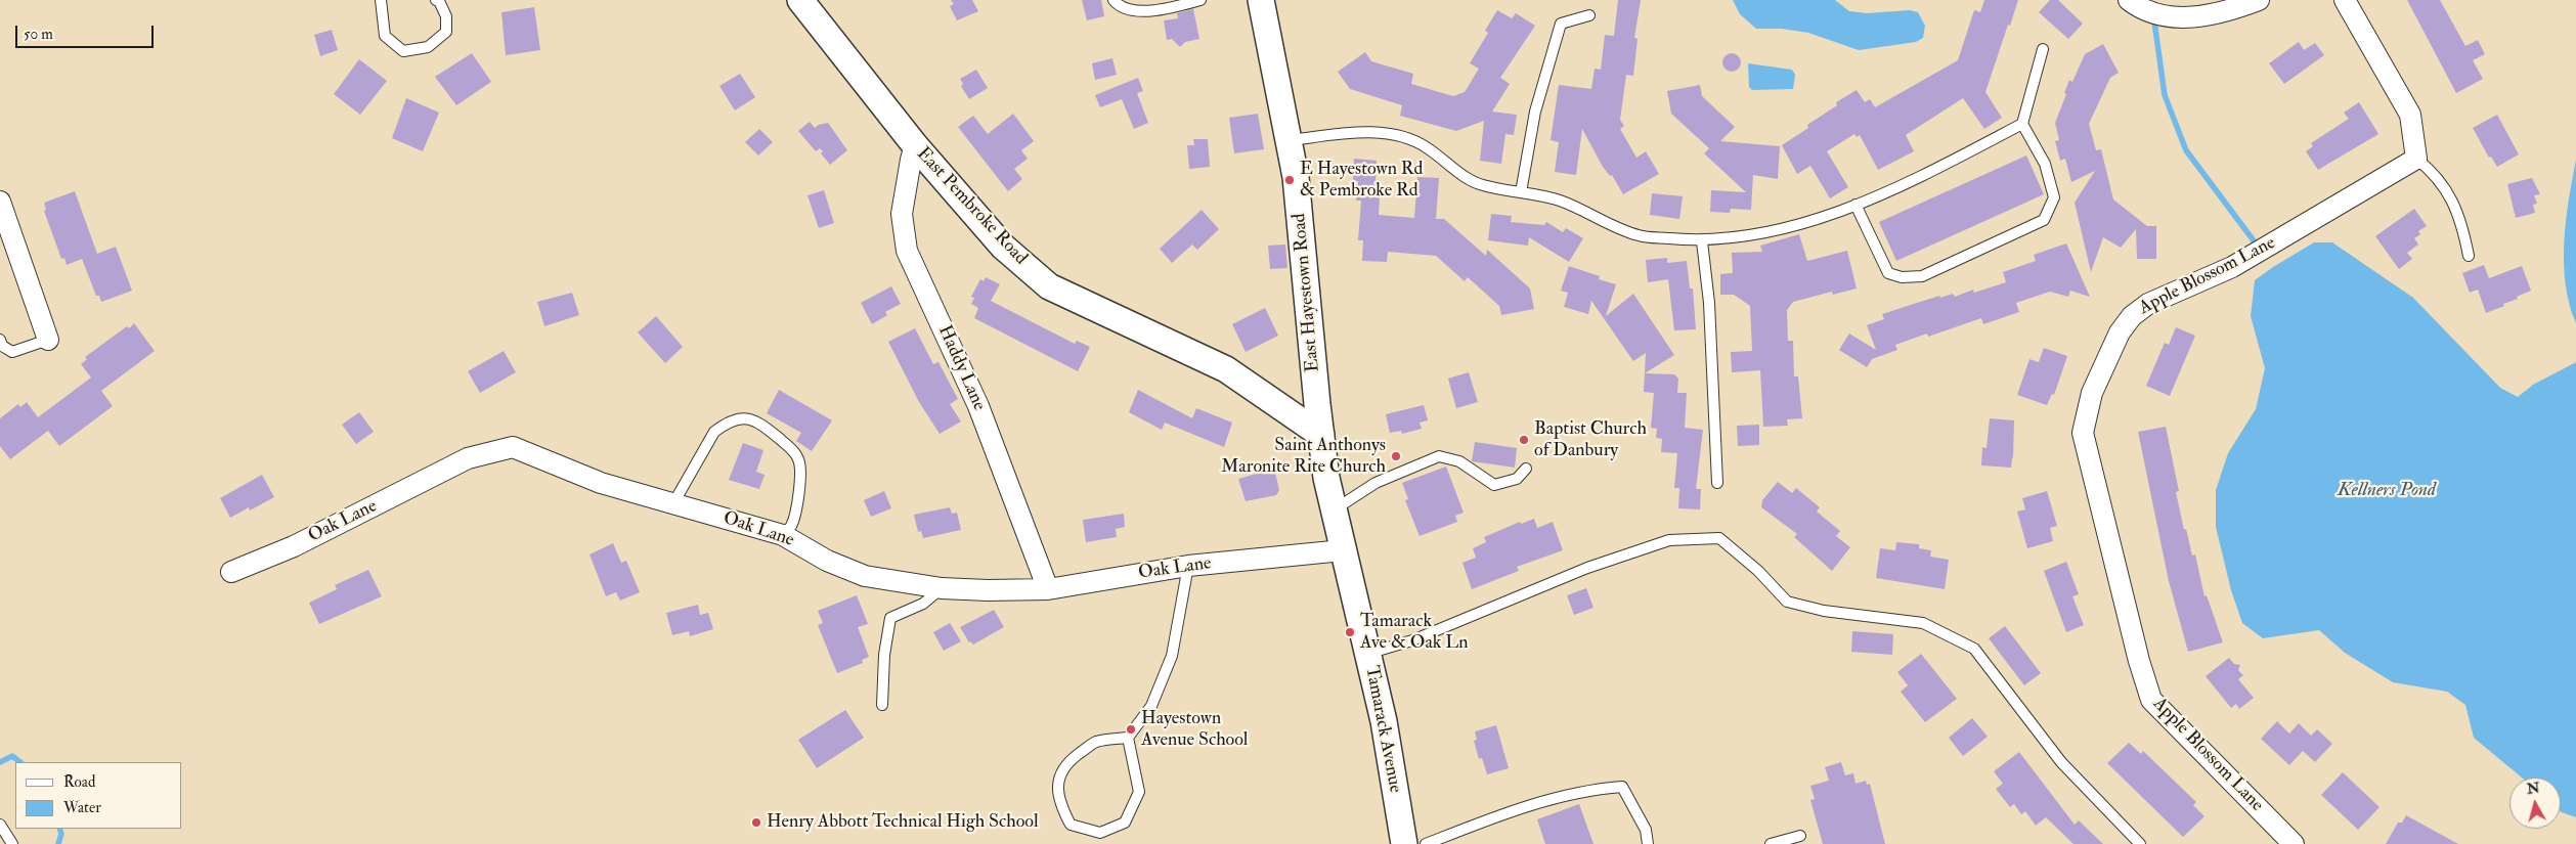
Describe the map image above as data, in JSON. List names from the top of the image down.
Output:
{
  "streets": {
    "street": [
      "East Pembroke Road",
      "Apple Blossom Lane",
      "East Hayestown Road",
      "Haddy Lane",
      "Oak Lane",
      "Tamarack Avenue"
    ]
  },
  "crossings": [
    ["East Pembroke Road", "East Hayestown Road"],
    ["East Pembroke Road", "Haddy Lane"],
    ["East Pembroke Road", "Tamarack Avenue"],
    ["East Hayestown Road", "Tamarack Avenue"],
    ["Haddy Lane", "Oak Lane"],
    ["Oak Lane", "Tamarack Avenue"]
  ],
  "water": ["Kellners Pond"],
  "places": [
    "E Hayestown Rd & Pembroke Rd",
    "Baptist Church of Danbury",
    "Saint Anthonys Maronite Rite Church",
    "Tamarack Ave & Oak Ln",
    "Hayestown Avenue School",
    "Henry Abbott Technical High School"
  ],
  "legend": ["Road", "Water"],
  "scale_bar": "50 m",
  "north": "top"
}
